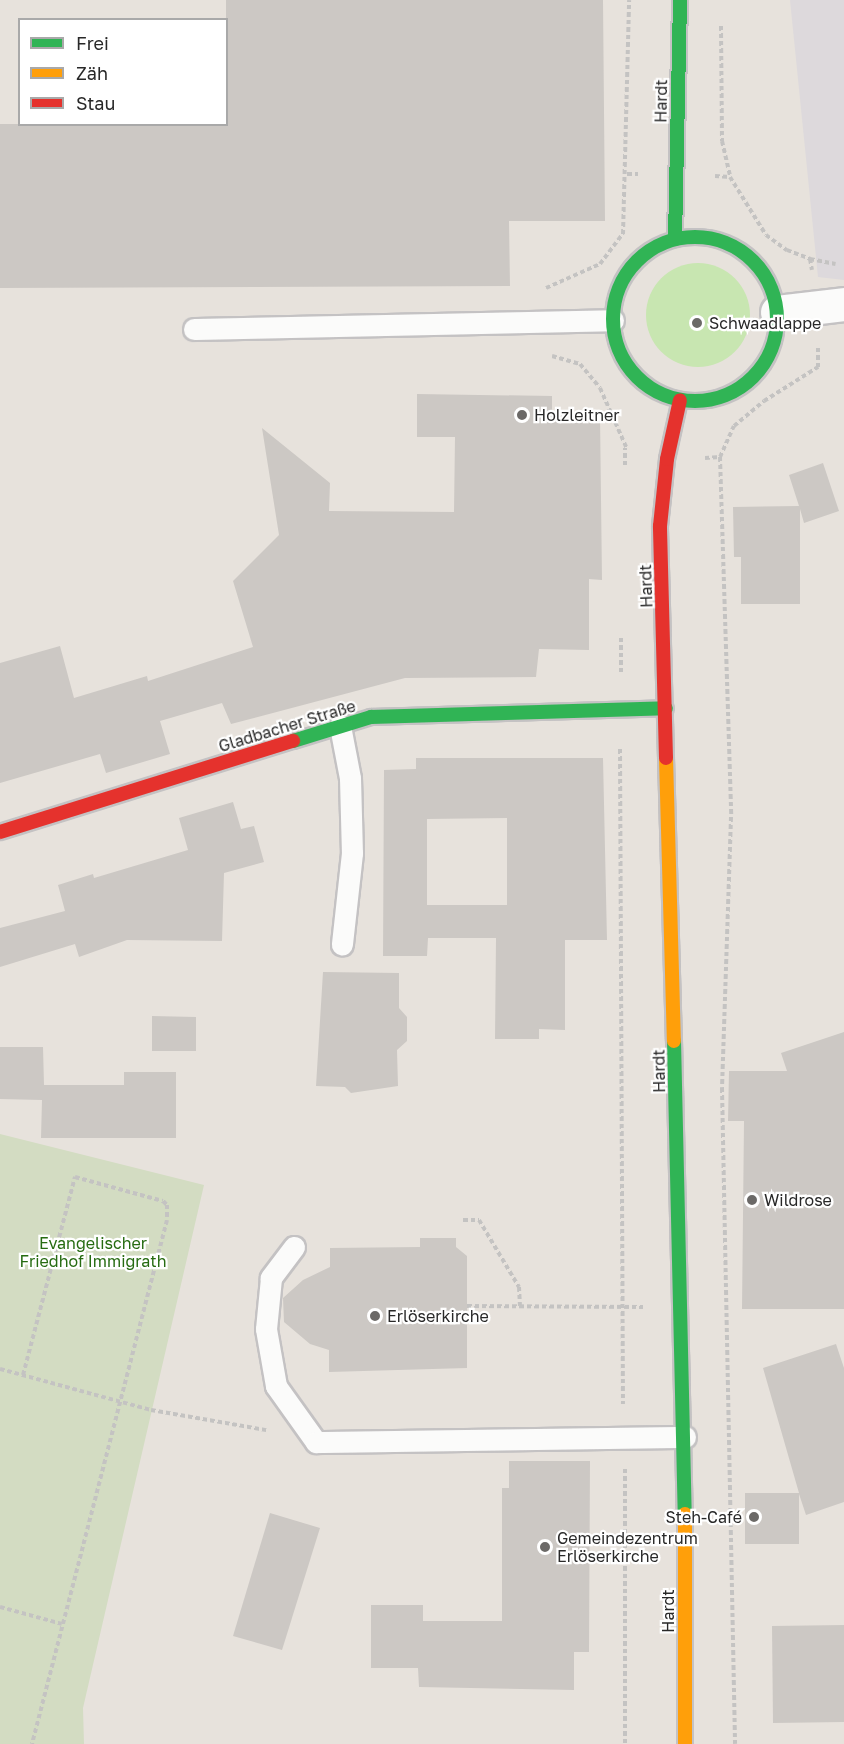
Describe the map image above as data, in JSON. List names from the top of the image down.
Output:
{
  "streets": {
    "main road": ["Hardt", "Gladbacher Straße"]
  },
  "crossings": [
    ["Hardt", "Gladbacher Straße"]
  ],
  "parks": ["Evangelischer Friedhof Immigrath"],
  "places": [
    "Schwaadlappe",
    "Holzleitner",
    "Wildrose",
    "Erlöserkirche",
    "Steh-Café",
    "Gemeindezentrum Erlöserkirche"
  ],
  "legend": ["Frei", "Zäh", "Stau"]
}
